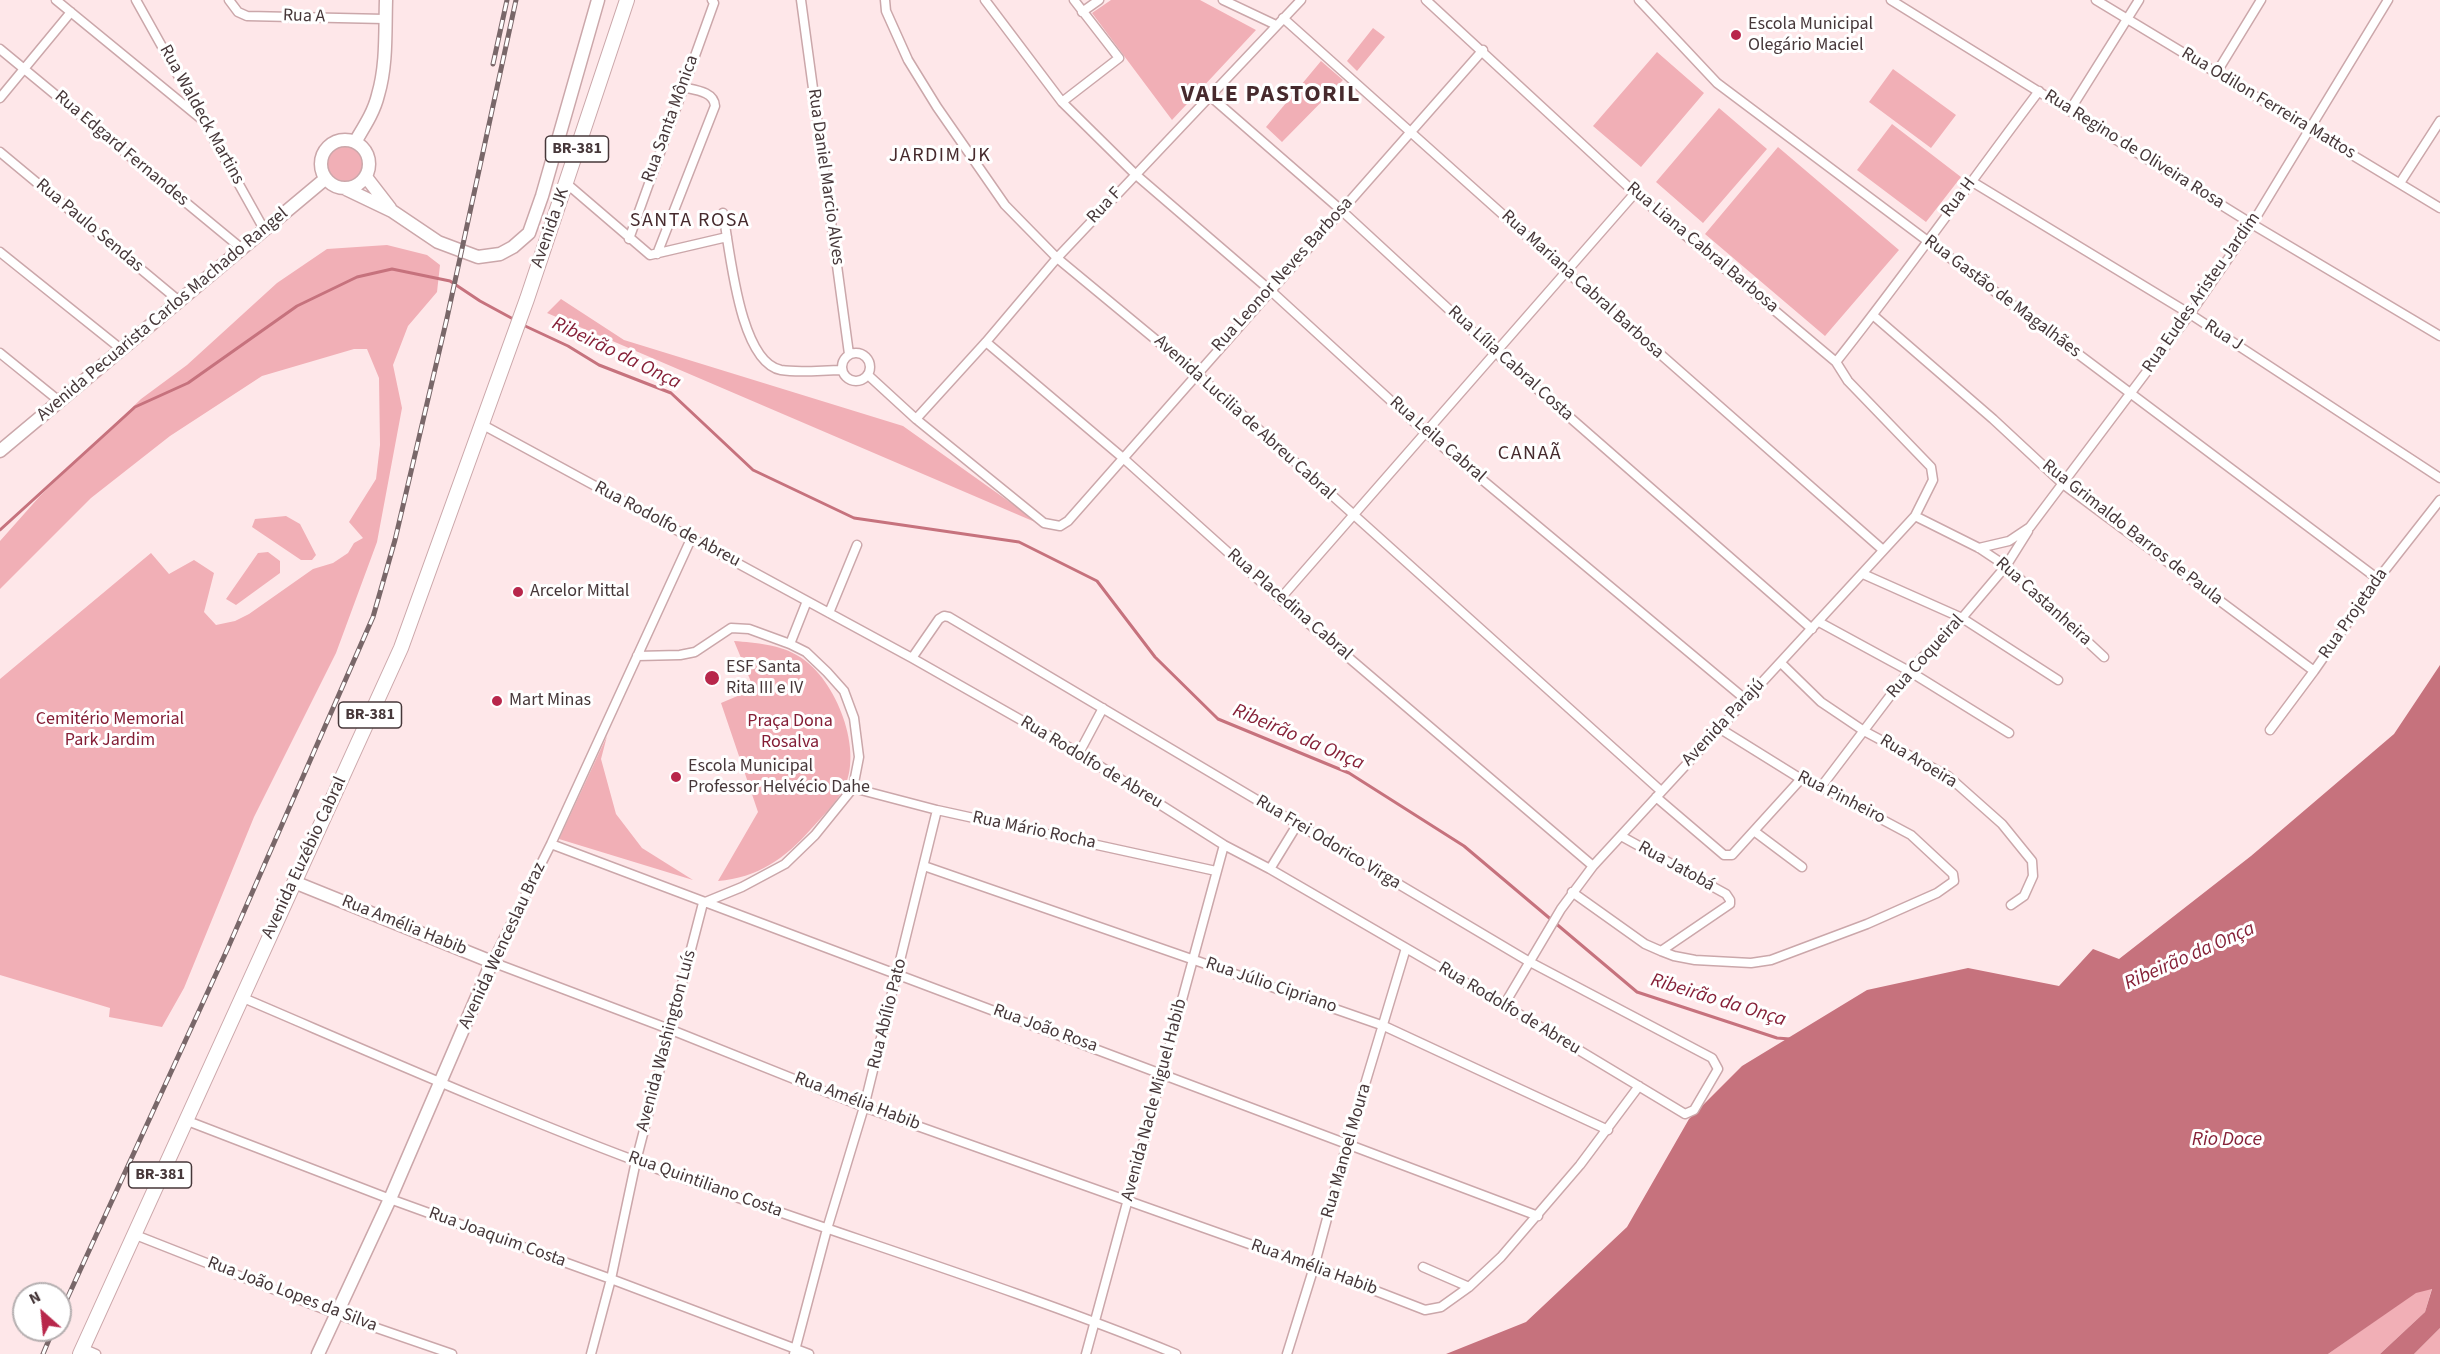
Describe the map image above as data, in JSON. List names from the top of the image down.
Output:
{
  "streets": {
    "main road": ["BR-381", "Avenida JK", "Avenida Euzébio Cabral"],
    "street": [
      "Rua A",
      "Rua Odilon Ferreira Mattos",
      "Rua Waldeck Martins",
      "Rua Santa Mônica",
      "Rua Edgard Fernandes",
      "Rua Regino de Oliveira Rosa",
      "Rua Daniel Marcio Alves",
      "Rua H",
      "Rua F",
      "Rua Paulo Sendas",
      "Rua Liana Cabral Barbosa",
      "Rua Leonor Neves Barbosa",
      "Rua Mariana Cabral Barbosa",
      "Rua Eudes Aristeu Jardim",
      "Rua Gastão de Magalhães",
      "Avenida Pecuarista Carlos Machado Rangel",
      "Rua J",
      "Rua Lília Cabral Costa",
      "Avenida Lucilia de Abreu Cabral",
      "Rua Leila Cabral",
      "Rua Rodolfo de Abreu",
      "Rua Grimaldo Barros de Paula",
      "Rua Castanheira",
      "Rua Placedina Cabral",
      "Rua Projetada",
      "Rua Coqueiral",
      "Avenida Parajú",
      "Rua Aroeira",
      "Rua Pinheiro",
      "Rua Mário Rocha",
      "Rua Frei Odorico Virga",
      "Rua Jatobá",
      "Rua Amélia Habib",
      "Avenida Wenceslau Braz",
      "Rua Júlio Cipriano",
      "Rua Abílio Pato",
      "Rua João Rosa",
      "Avenida Washington Luís",
      "Avenida Nacle Miguel Habib",
      "Rua Manoel Moura",
      "Rua Quintiliano Costa",
      "Rua Joaquim Costa",
      "Rua João Lopes da Silva"
    ]
  },
  "crossings": [
    ["Rua Odilon Ferreira Mattos", "Rua Eudes Aristeu Jardim"],
    ["Rua Waldeck Martins", "Avenida Pecuarista Carlos Machado Rangel"],
    ["Rua Edgard Fernandes", "Avenida Pecuarista Carlos Machado Rangel"],
    ["Rua Regino de Oliveira Rosa", "Rua H"],
    ["Rua Regino de Oliveira Rosa", "Rua Eudes Aristeu Jardim"],
    ["Rua H", "Rua Liana Cabral Barbosa"],
    ["Rua H", "Rua Gastão de Magalhães"],
    ["Rua H", "Rua J"],
    ["Rua H", "Rua Grimaldo Barros de Paula"],
    ["Rua F", "Rua Leonor Neves Barbosa"],
    ["Rua F", "Rua Mariana Cabral Barbosa"],
    ["Rua F", "Rua Lília Cabral Costa"],
    ["Rua F", "Avenida Lucilia de Abreu Cabral"],
    ["Rua F", "Rua Leila Cabral"],
    ["Rua F", "Rua Placedina Cabral"],
    ["Rua Paulo Sendas", "Avenida Pecuarista Carlos Machado Rangel"],
    ["Avenida JK", "Avenida Euzébio Cabral"],
    ["Rua Liana Cabral Barbosa", "Rua Leonor Neves Barbosa"],
    ["Rua Liana Cabral Barbosa", "Rua Castanheira"],
    ["Rua Liana Cabral Barbosa", "Avenida Parajú"],
    ["Rua Leonor Neves Barbosa", "Rua Mariana Cabral Barbosa"],
    ["Rua Leonor Neves Barbosa", "Rua Lília Cabral Costa"],
    ["Rua Leonor Neves Barbosa", "Avenida Lucilia de Abreu Cabral"],
    ["Rua Leonor Neves Barbosa", "Rua Leila Cabral"],
    ["Rua Leonor Neves Barbosa", "Rua Placedina Cabral"],
    ["Rua Mariana Cabral Barbosa", "Avenida Parajú"],
    ["Rua Eudes Aristeu Jardim", "Rua Gastão de Magalhães"],
    ["Rua Eudes Aristeu Jardim", "Rua J"],
    ["Rua Eudes Aristeu Jardim", "Rua Grimaldo Barros de Paula"],
    ["Rua Eudes Aristeu Jardim", "Rua Castanheira"],
    ["Rua Eudes Aristeu Jardim", "Rua Coqueiral"],
    ["Rua Gastão de Magalhães", "Rua Projetada"],
    ["Rua Lília Cabral Costa", "Avenida Parajú"],
    ["Avenida Lucilia de Abreu Cabral", "Avenida Parajú"],
    ["Rua Leila Cabral", "Avenida Parajú"],
    ["Rua Rodolfo de Abreu", "Avenida Parajú"],
    ["Rua Rodolfo de Abreu", "Rua Frei Odorico Virga"],
    ["Rua Rodolfo de Abreu", "Avenida Euzébio Cabral"],
    ["Rua Rodolfo de Abreu", "Avenida Wenceslau Braz"],
    ["Rua Rodolfo de Abreu", "Avenida Nacle Miguel Habib"],
    ["Rua Rodolfo de Abreu", "Rua Manoel Moura"],
    ["Rua Grimaldo Barros de Paula", "Rua Projetada"],
    ["Rua Castanheira", "Rua Coqueiral"],
    ["Rua Castanheira", "Avenida Parajú"],
    ["Rua Placedina Cabral", "Avenida Parajú"],
    ["Rua Coqueiral", "Rua Aroeira"],
    ["Rua Coqueiral", "Rua Pinheiro"],
    ["Avenida Parajú", "Rua Aroeira"],
    ["Avenida Parajú", "Rua Pinheiro"],
    ["Avenida Parajú", "Rua Frei Odorico Virga"],
    ["Avenida Parajú", "Rua Jatobá"],
    ["Rua Pinheiro", "Rua Jatobá"],
    ["Rua Mário Rocha", "Rua Abílio Pato"],
    ["Rua Mário Rocha", "Avenida Nacle Miguel Habib"],
    ["Avenida Euzébio Cabral", "Rua Amélia Habib"],
    ["Avenida Euzébio Cabral", "Rua Quintiliano Costa"],
    ["Avenida Euzébio Cabral", "Rua Joaquim Costa"],
    ["Avenida Euzébio Cabral", "Rua João Lopes da Silva"],
    ["Rua Amélia Habib", "Avenida Wenceslau Braz"],
    ["Rua Amélia Habib", "Rua Abílio Pato"],
    ["Rua Amélia Habib", "Avenida Washington Luís"],
    ["Rua Amélia Habib", "Avenida Nacle Miguel Habib"],
    ["Rua Amélia Habib", "Rua Manoel Moura"],
    ["Avenida Wenceslau Braz", "Rua João Rosa"],
    ["Avenida Wenceslau Braz", "Rua Quintiliano Costa"],
    ["Avenida Wenceslau Braz", "Rua Joaquim Costa"],
    ["Avenida Wenceslau Braz", "Rua João Lopes da Silva"],
    ["Rua Júlio Cipriano", "Rua Abílio Pato"],
    ["Rua Júlio Cipriano", "Avenida Nacle Miguel Habib"],
    ["Rua Júlio Cipriano", "Rua Manoel Moura"],
    ["Rua Abílio Pato", "Rua João Rosa"],
    ["Rua Abílio Pato", "Rua Quintiliano Costa"],
    ["Rua Abílio Pato", "Rua Joaquim Costa"],
    ["Rua João Rosa", "Avenida Washington Luís"],
    ["Rua João Rosa", "Avenida Nacle Miguel Habib"],
    ["Rua João Rosa", "Rua Manoel Moura"],
    ["Avenida Washington Luís", "Rua Quintiliano Costa"],
    ["Avenida Washington Luís", "Rua Joaquim Costa"],
    ["Avenida Nacle Miguel Habib", "Rua Quintiliano Costa"]
  ],
  "districts": [
    "VALE PASTORIL",
    "JARDIM JK",
    "SANTA ROSA",
    "CANAÃ"
  ],
  "water": ["Ribeirão da Onça", "Rio Doce"],
  "parks": ["Cemitério Memorial Park Jardim", "Praça Dona Rosalva"],
  "places": [
    "Escola Municipal Olegário Maciel",
    "Arcelor Mittal",
    "ESF Santa Rita III e IV",
    "Mart Minas",
    "Escola Municipal Professor Helvécio Dahe"
  ],
  "north": "top left"
}
